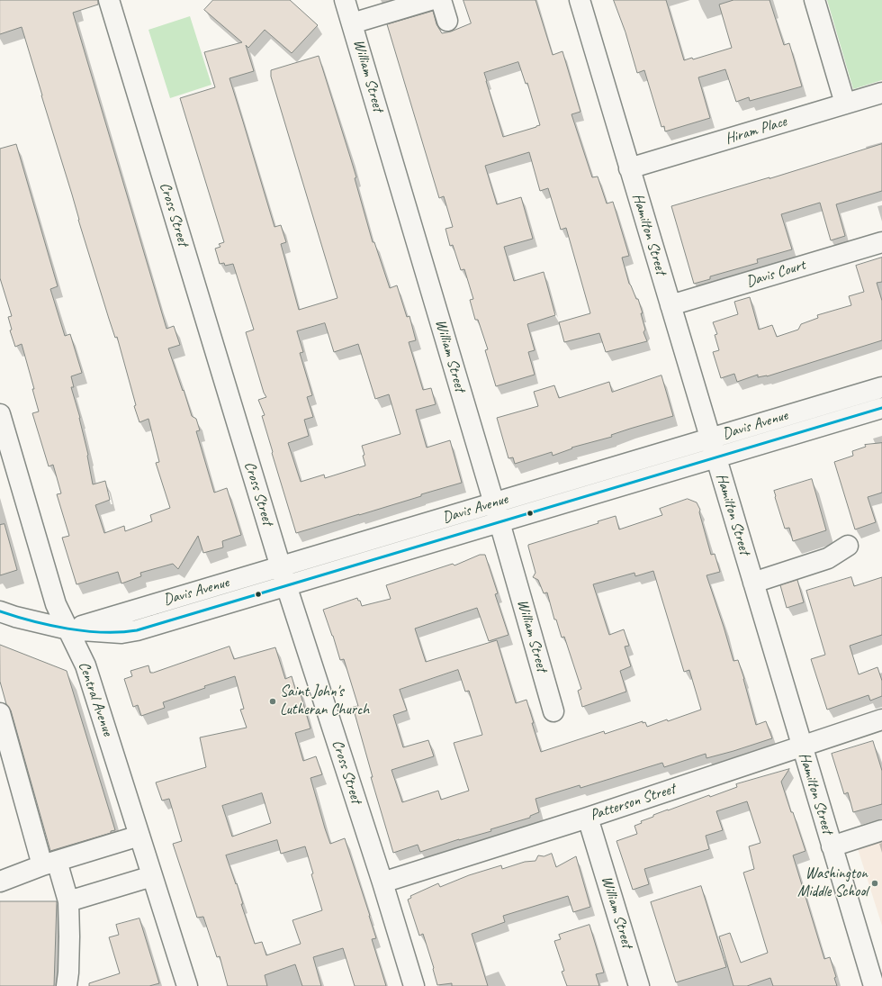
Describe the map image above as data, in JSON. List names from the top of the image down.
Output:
{
  "streets": {
    "street": [
      "William Street",
      "Hiram Place",
      "Cross Street",
      "Hamilton Street",
      "Davis Court",
      "Davis Avenue",
      "Central Avenue",
      "Patterson Street"
    ]
  },
  "crossings": [
    ["William Street", "Davis Avenue"],
    ["William Street", "Patterson Street"],
    ["Hiram Place", "Hamilton Street"],
    ["Cross Street", "Davis Avenue"],
    ["Cross Street", "Patterson Street"],
    ["Hamilton Street", "Davis Court"],
    ["Hamilton Street", "Davis Avenue"],
    ["Hamilton Street", "Patterson Street"],
    ["Davis Avenue", "Central Avenue"]
  ],
  "places": ["Saint John's Lutheran Church", "Washington Middle School"]
}
